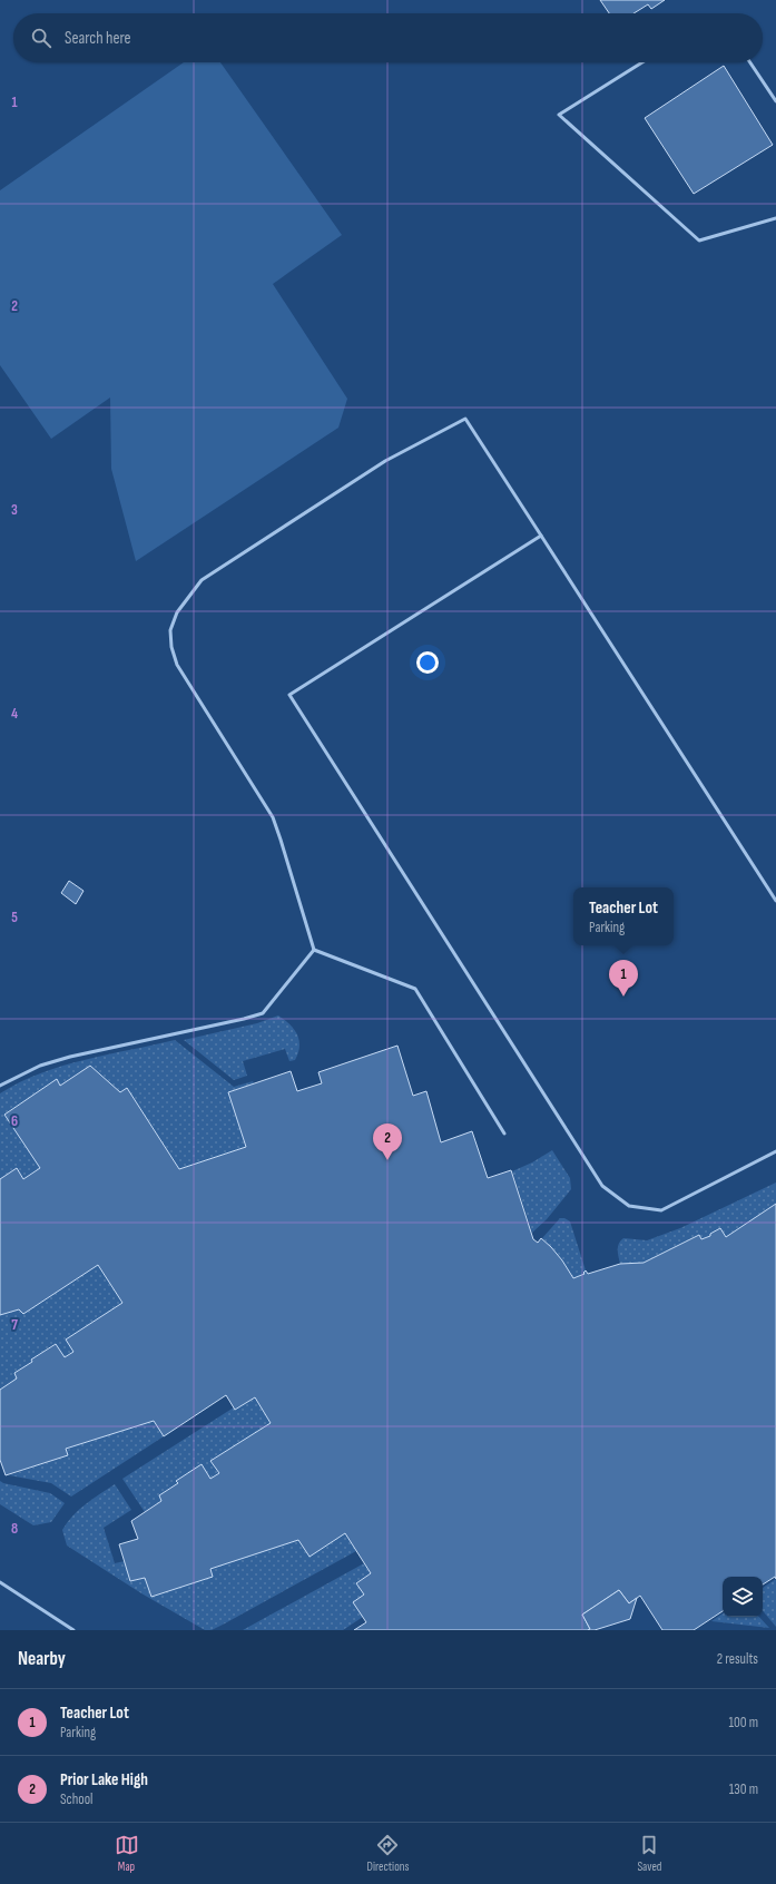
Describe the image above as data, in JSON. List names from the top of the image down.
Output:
{
  "page": {
    "search": "Search here",
    "popup": ["Teacher Lot", "Parking"],
    "pins": ["1", "2"],
    "heading": ["Nearby", "2 results"],
    "list": [
      {
        "mark": "1",
        "name": "Teacher Lot",
        "note": "Parking",
        "value": "100 m"
      },
      {
        "mark": "2",
        "name": "Prior Lake High",
        "note": "School",
        "value": "130 m"
      }
    ],
    "nav": ["Map", "Directions", "Saved"]
  },
  "grid": {
    "rows": [
      "1",
      "2",
      "3",
      "4",
      "5",
      "6",
      "7",
      "8"
    ]
  }
}
